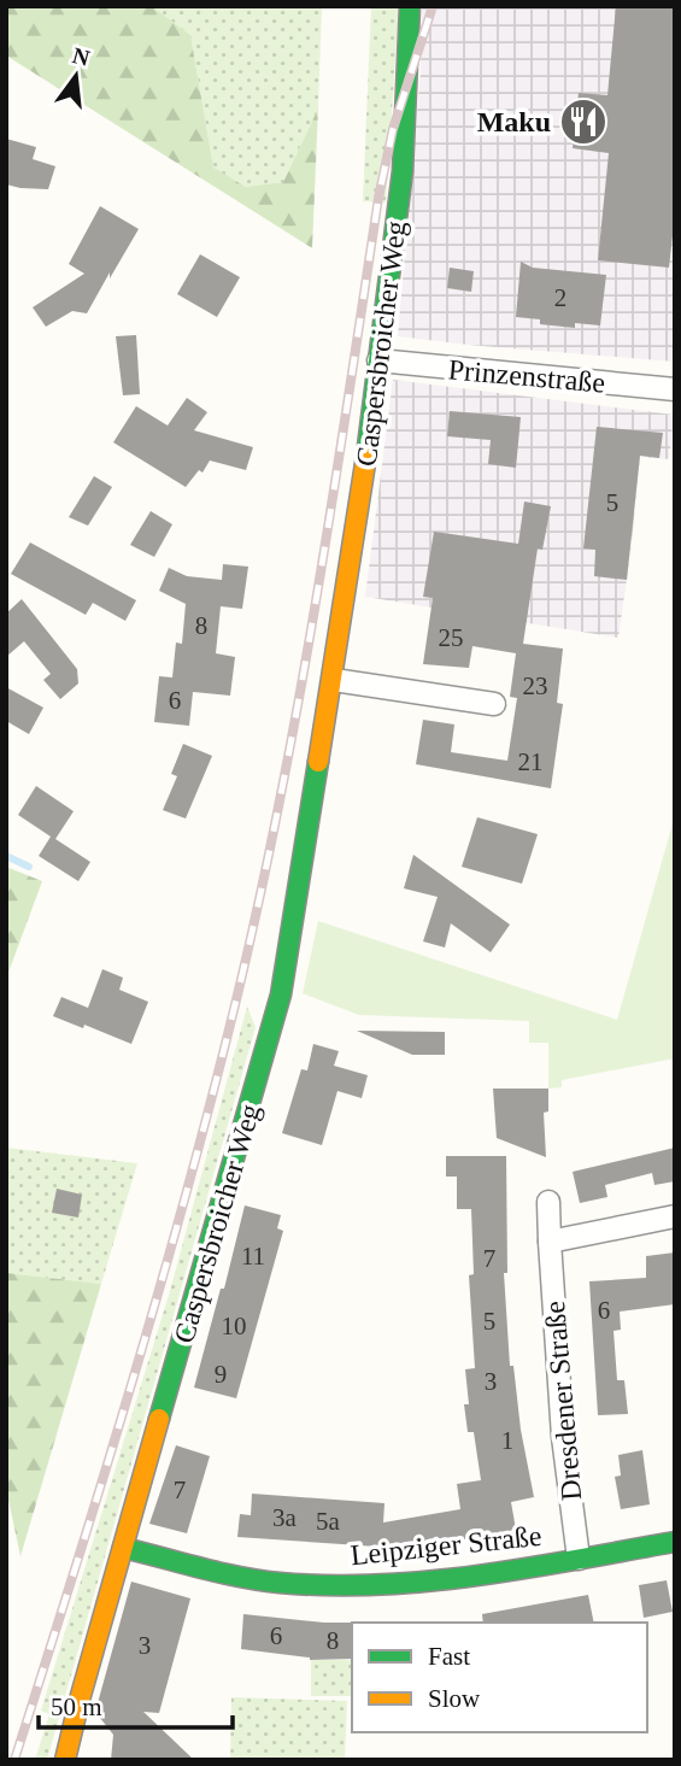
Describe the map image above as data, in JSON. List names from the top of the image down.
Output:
{
  "streets": {
    "street": [
      "Caspersbroicher Weg",
      "Prinzenstraße",
      "Dresdener Straße",
      "Leipziger Straße"
    ]
  },
  "crossings": [
    ["Caspersbroicher Weg", "Prinzenstraße"],
    ["Caspersbroicher Weg", "Leipziger Straße"],
    ["Dresdener Straße", "Leipziger Straße"]
  ],
  "places": {
    "restaurant": ["Maku"]
  },
  "house_numbers": [
    "2",
    "5",
    "8",
    "25",
    "23",
    "6",
    "21",
    "11",
    "7",
    "6",
    "5",
    "10",
    "9",
    "3",
    "1",
    "7",
    "3a",
    "5a",
    "6",
    "8",
    "3"
  ],
  "legend": ["Fast", "Slow"],
  "scale_bar": "50 m",
  "north": "top"
}
